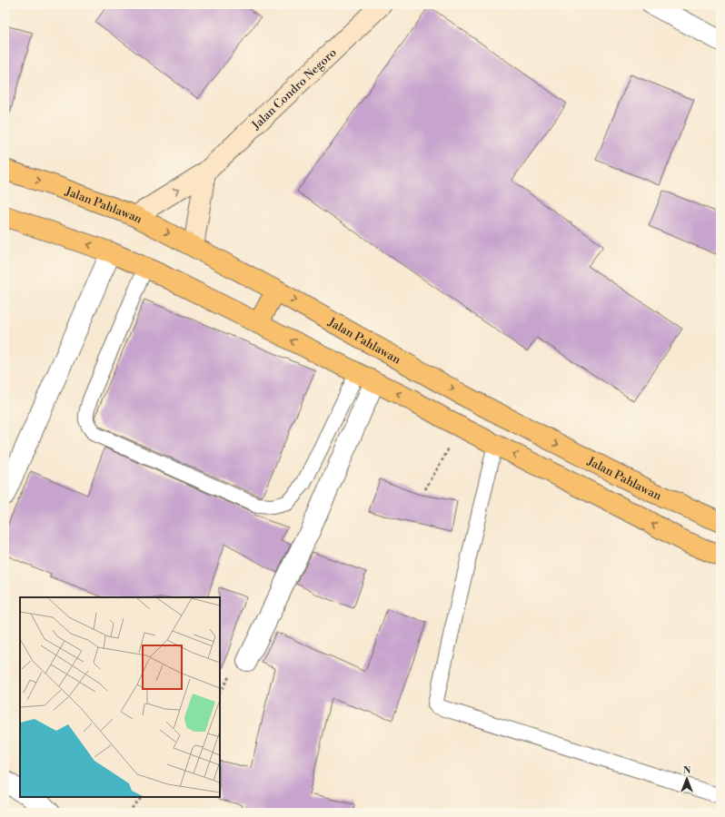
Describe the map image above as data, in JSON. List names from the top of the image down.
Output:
{
  "streets": {
    "main road": ["Jalan Condro Negoro", "Jalan Pahlawan"]
  },
  "crossings": [
    ["Jalan Condro Negoro", "Jalan Pahlawan"]
  ],
  "north": "top"
}
